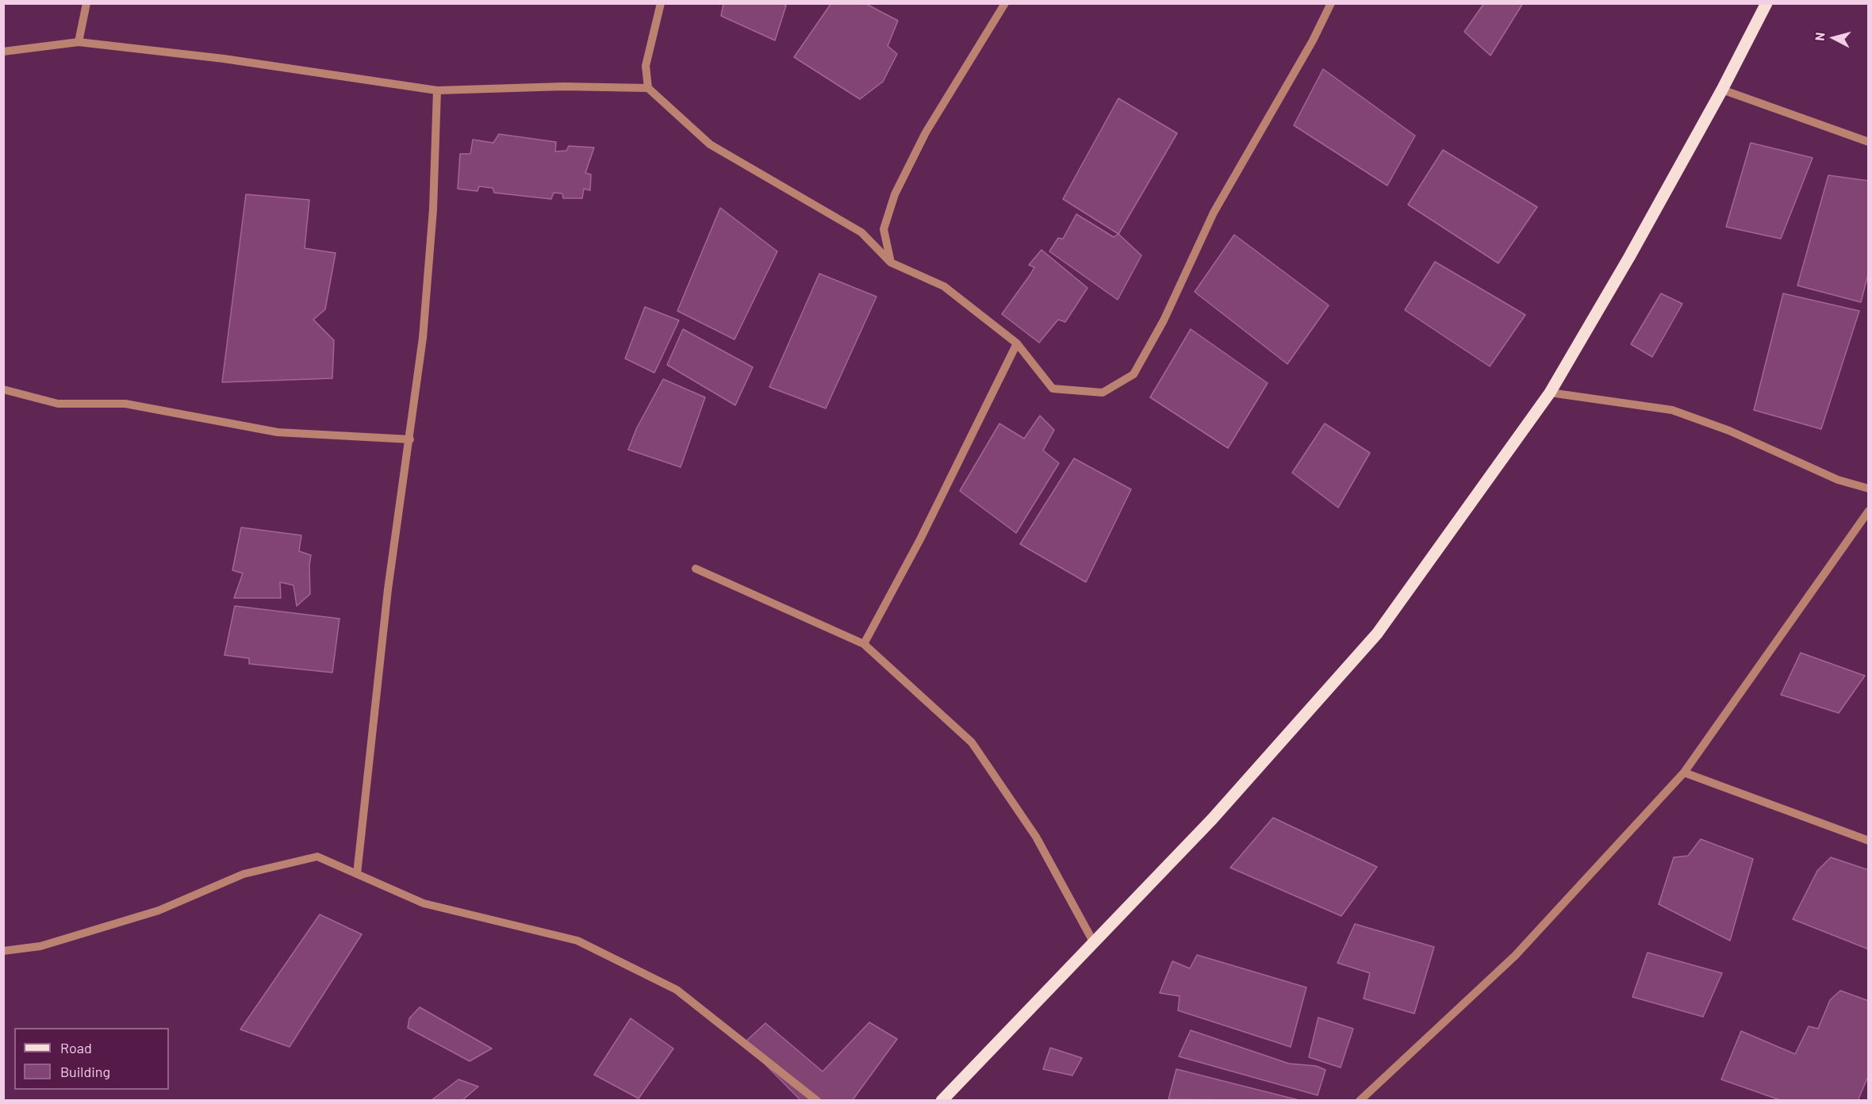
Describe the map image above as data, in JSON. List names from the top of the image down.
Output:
{
  "legend": ["Road", "Building"],
  "north": "left"
}
